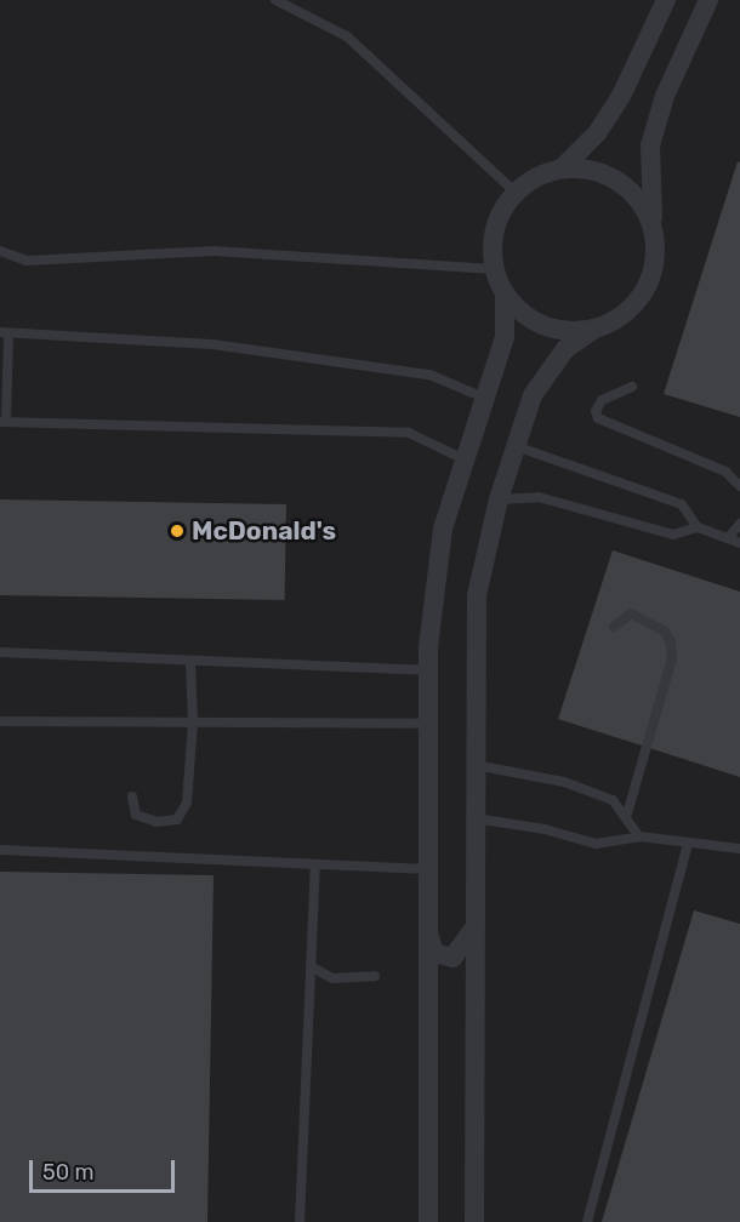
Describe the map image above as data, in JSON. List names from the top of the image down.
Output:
{
  "places": ["McDonald's"],
  "scale_bar": "50 m"
}
